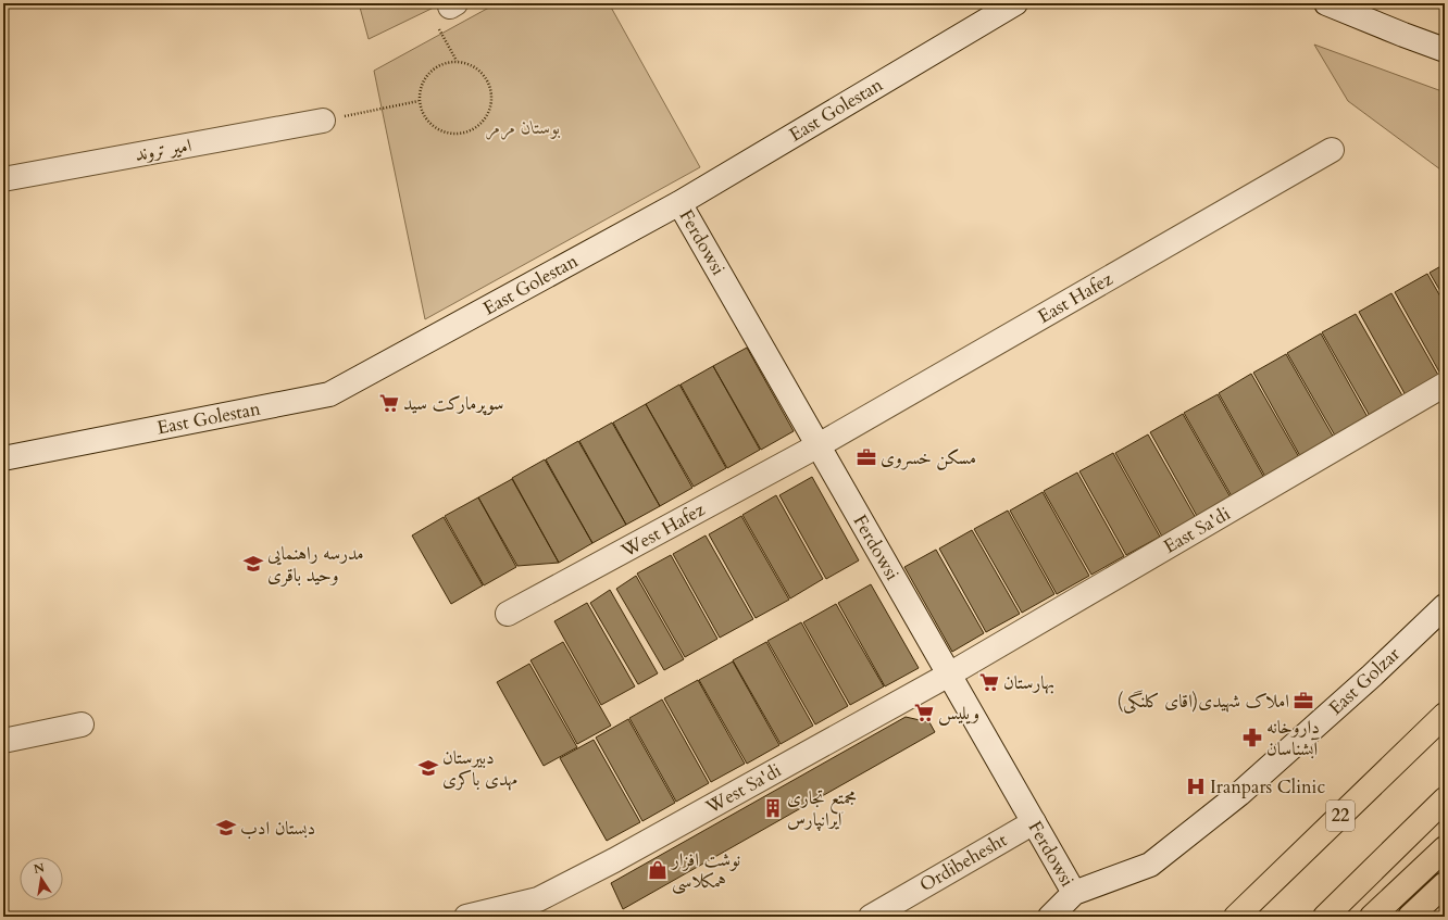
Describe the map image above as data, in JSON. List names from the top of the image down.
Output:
{
  "streets": {
    "highway": ["22"],
    "street": [
      "East Golestan",
      "امیر تروند",
      "Ferdowsi",
      "East Hafez",
      "West Hafez",
      "East Sa'di",
      "East Golzar",
      "West Sa'di",
      "Ordibehesht"
    ]
  },
  "crossings": [
    ["East Golestan", "Ferdowsi"],
    ["Ferdowsi", "East Hafez"],
    ["Ferdowsi", "West Hafez"],
    ["Ferdowsi", "East Sa'di"],
    ["Ferdowsi", "East Golzar"],
    ["Ferdowsi", "West Sa'di"],
    ["Ferdowsi", "Ordibehesht"],
    ["East Hafez", "West Hafez"],
    ["East Sa'di", "West Sa'di"]
  ],
  "parks": ["بوستان مرمر"],
  "places": {
    "supermarket": ["سوپرمارکت سید", "بهارستان", "ویلیس"],
    "office": ["مسکن خسروی", "املاک شهیدی(اقای کلنگی)"],
    "school or university": ["مدرسه راهنمایی وحید باقری", "دبیرستان مهدی باکری", "دبستان ادب"],
    "pharmacy": ["داروخانه آبشناسان"],
    "hospital": ["Iranpars Clinic"],
    "building": ["مجمتع تجاری ایرانپارس"],
    "shop": ["نوشت افزار همکلاسی"]
  },
  "north": "top"
}
